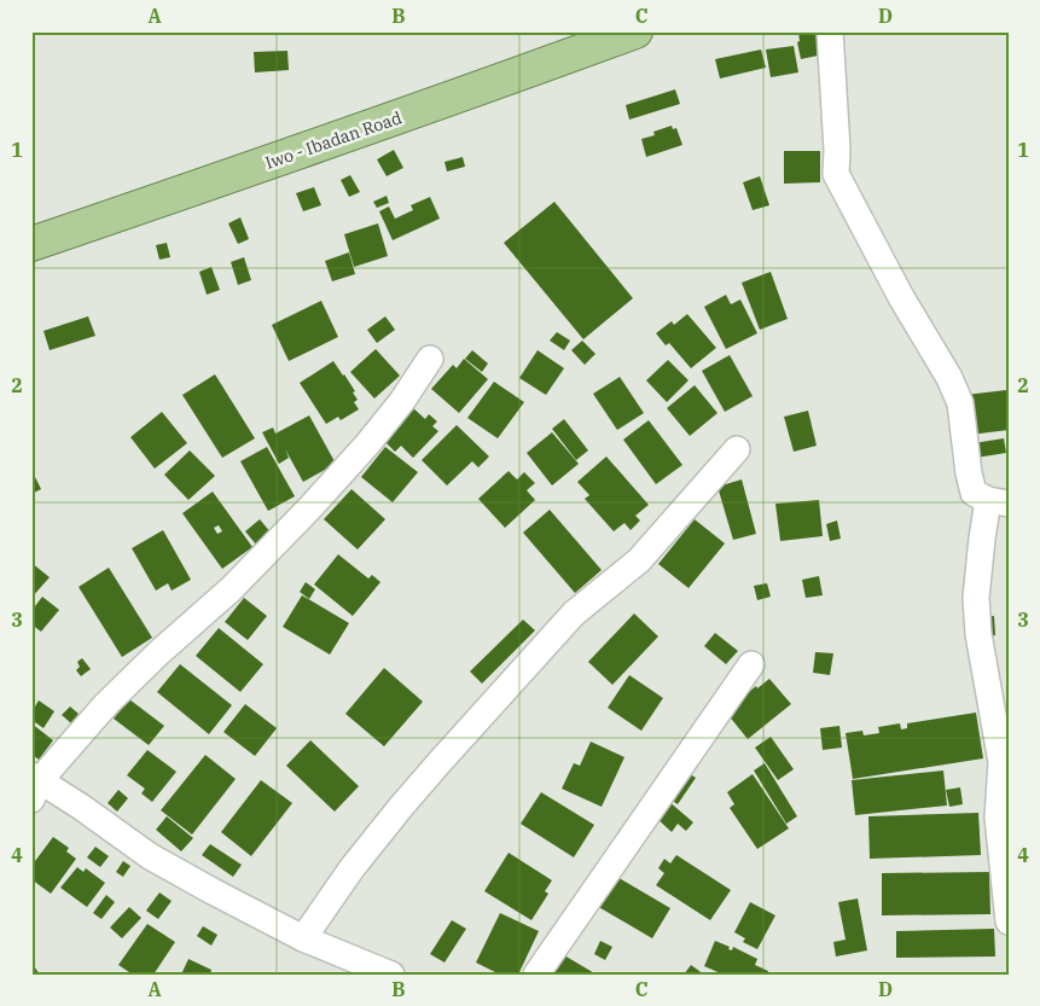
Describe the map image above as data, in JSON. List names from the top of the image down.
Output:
{
  "streets": {
    "main road": ["Iwo - Ibadan Road"]
  },
  "grid": {
    "columns": [
      "A",
      "B",
      "C",
      "D"
    ],
    "rows": [
      "1",
      "2",
      "3",
      "4"
    ]
  }
}
